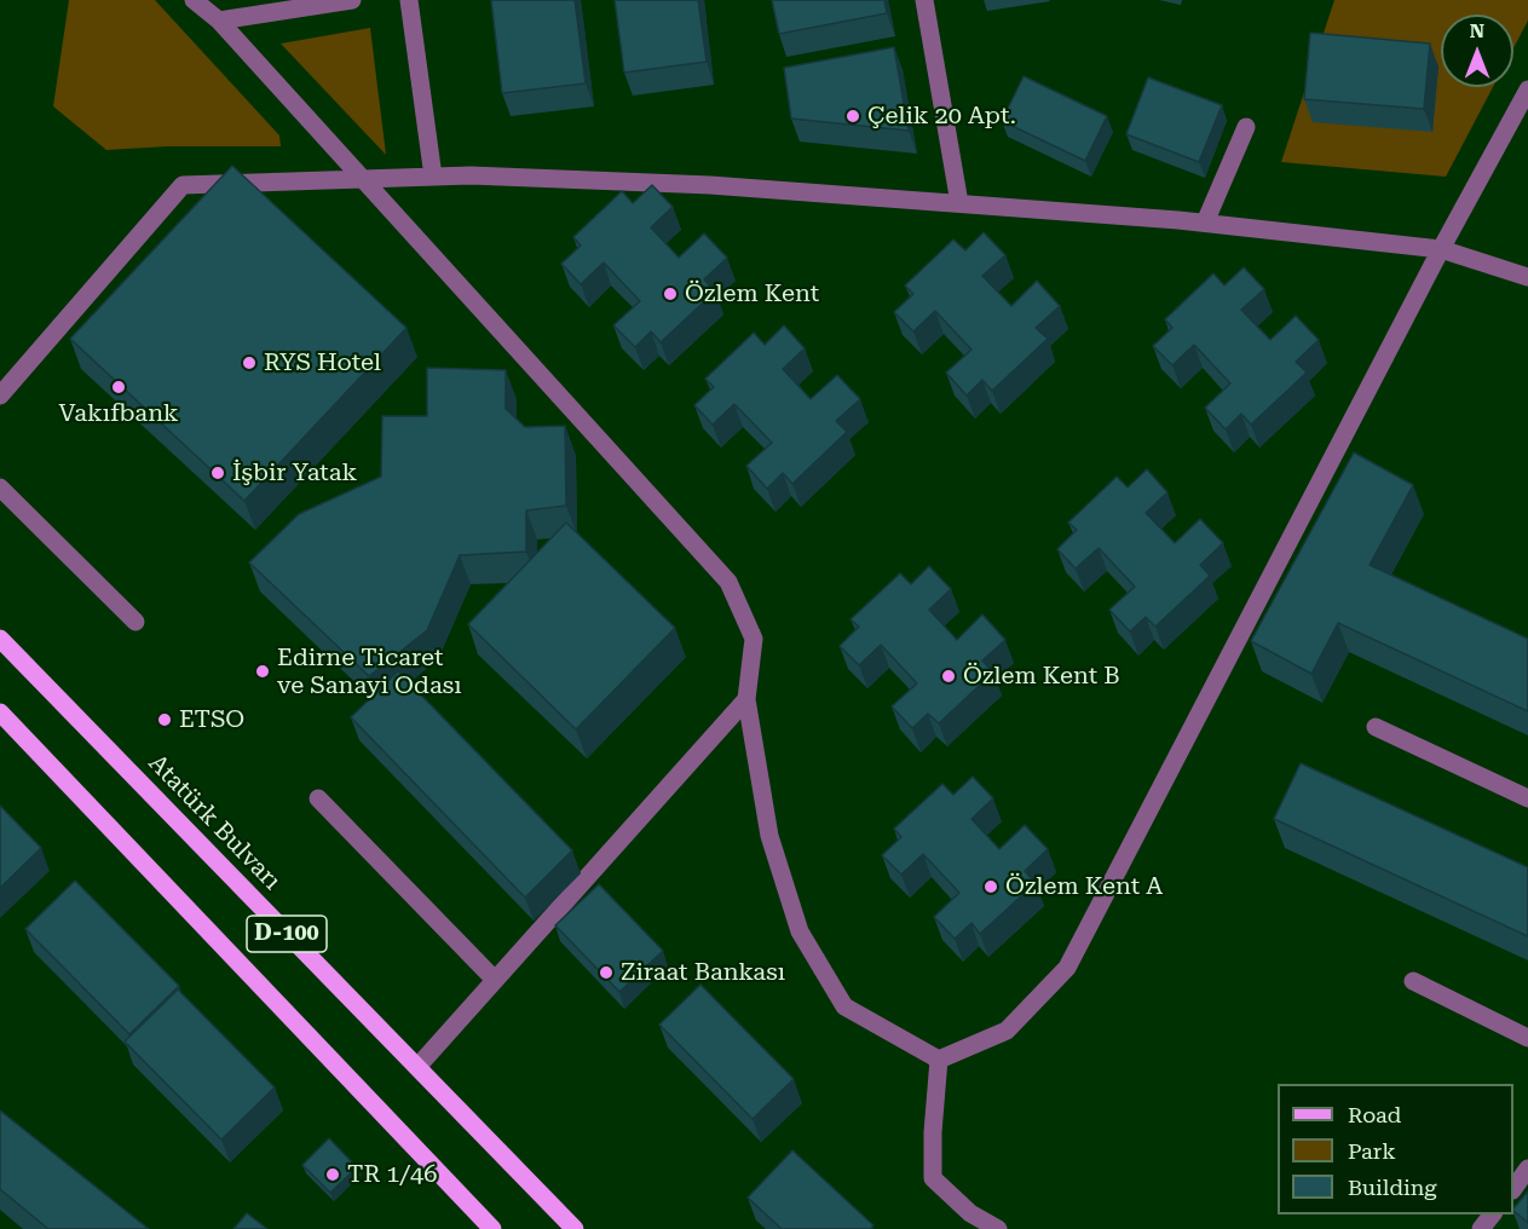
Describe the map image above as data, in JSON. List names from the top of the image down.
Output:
{
  "streets": {
    "main road": ["Atatürk Bulvarı", "D-100"]
  },
  "places": [
    "Çelik 20 Apt.",
    "Özlem Kent",
    "RYS Hotel",
    "Vakıfbank",
    "İşbir Yatak",
    "Edirne Ticaret ve Sanayi Odası",
    "Özlem Kent B",
    "ETSO",
    "Özlem Kent A",
    "Ziraat Bankası",
    "TR 1/46"
  ],
  "legend": ["Road", "Park", "Building"],
  "north": "top"
}
